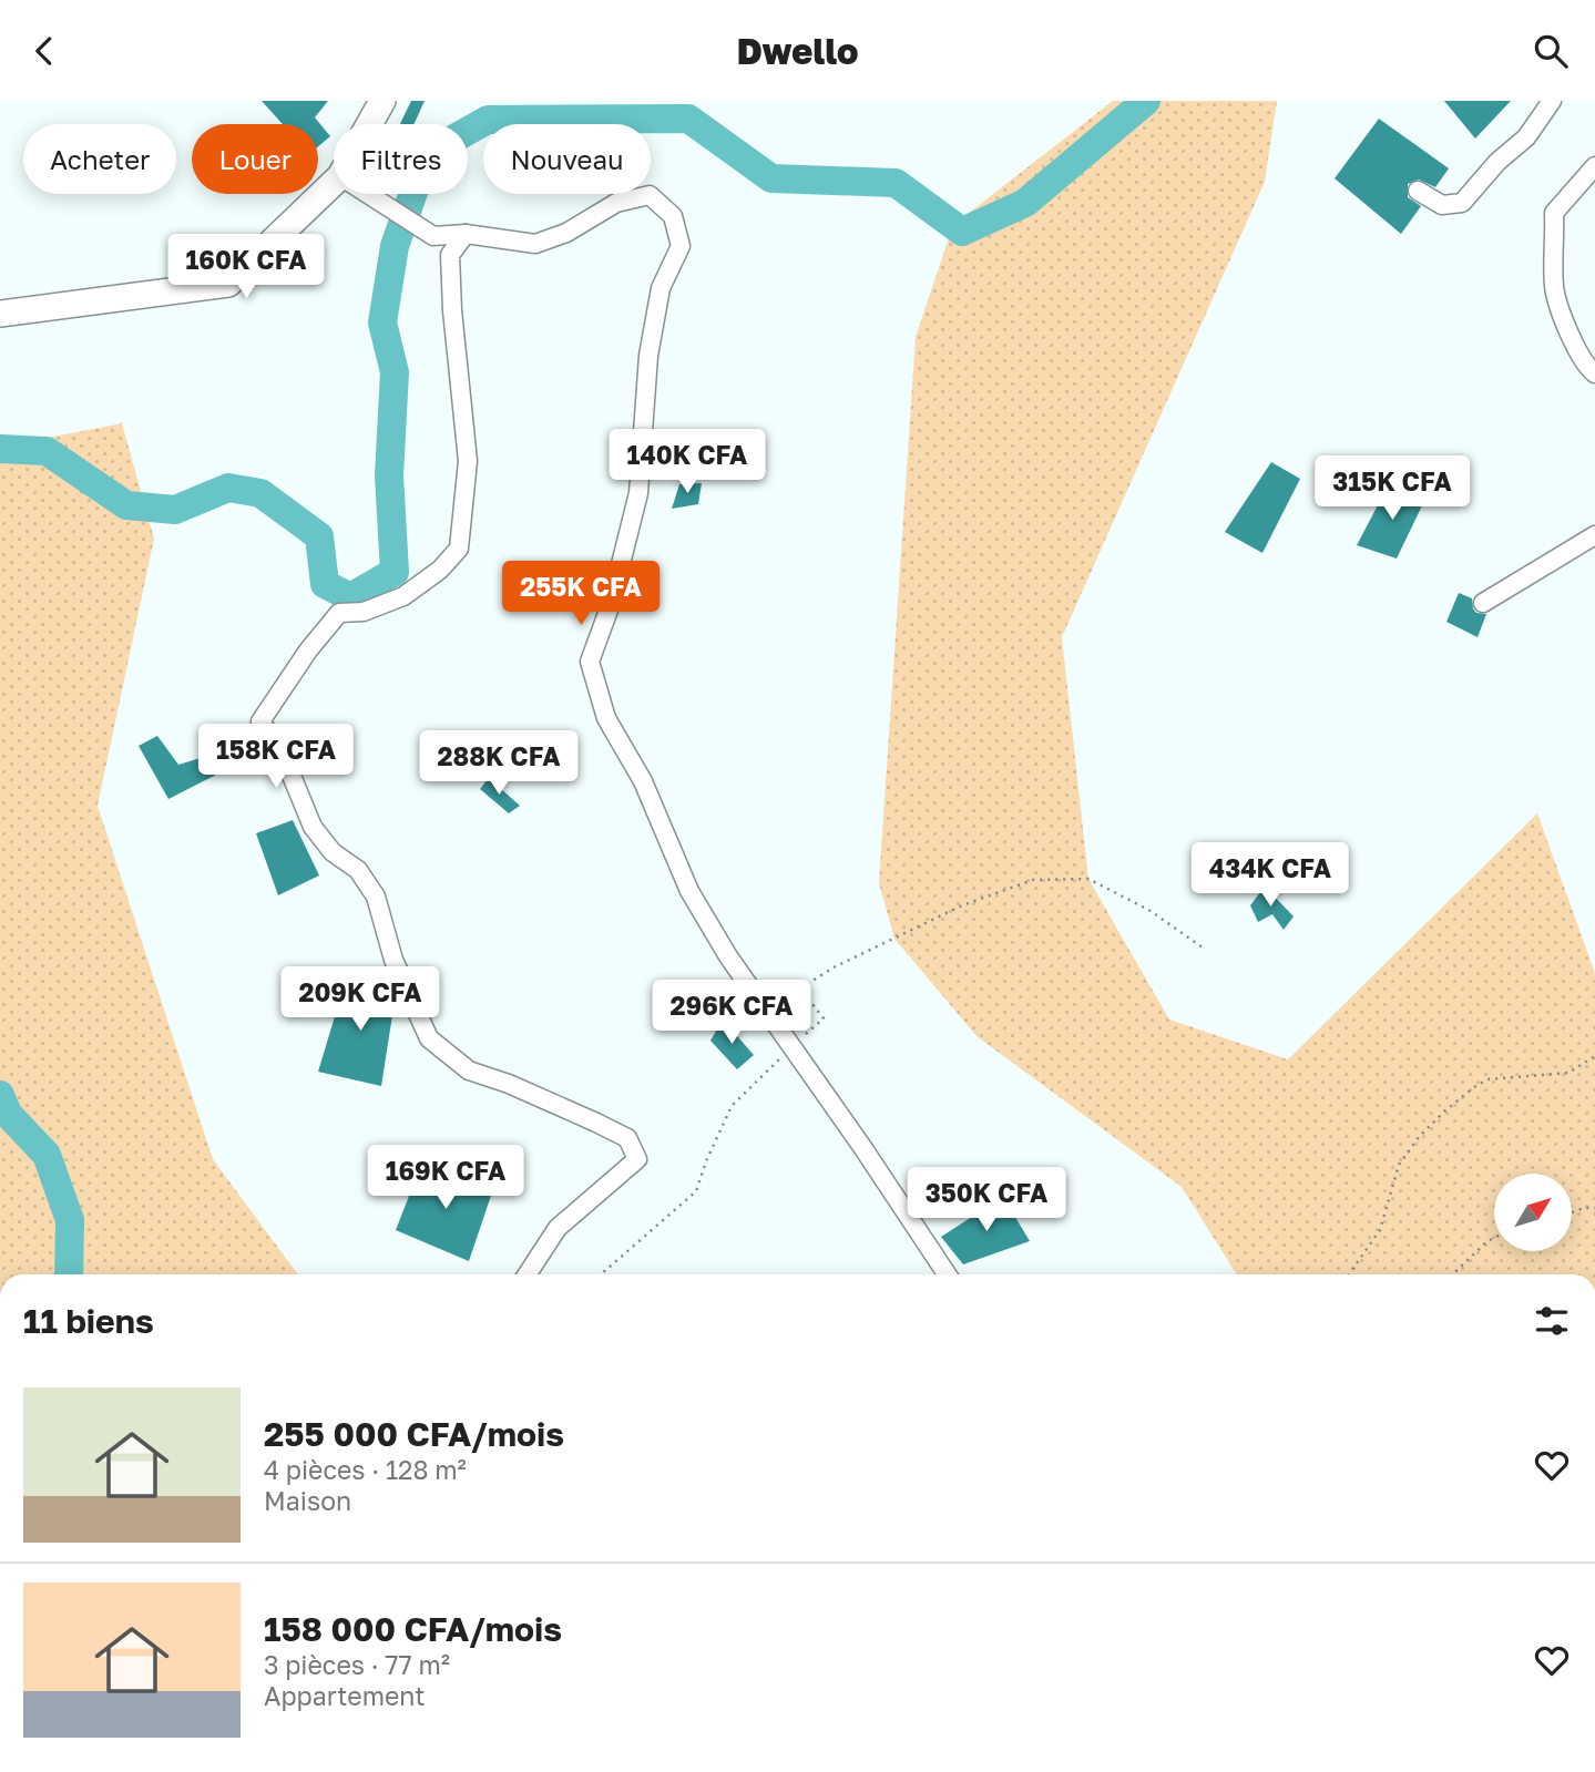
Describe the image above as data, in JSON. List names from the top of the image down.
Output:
{
  "north": "top right",
  "page": {
    "header": "Dwello",
    "chip": [
      "Acheter",
      "Louer",
      "Filtres",
      "Nouveau"
    ],
    "price": [
      "160K CFA",
      "140K CFA",
      "315K CFA",
      "255K CFA",
      "158K CFA",
      "288K CFA",
      "434K CFA",
      "209K CFA",
      "296K CFA",
      "169K CFA",
      "350K CFA"
    ],
    "heading": "11 biens",
    "list": [
      {
        "name": "255 000 CFA/mois",
        "note": "4 pièces · 128 m² · Maison"
      },
      {
        "name": "158 000 CFA/mois",
        "note": "3 pièces · 77 m² · Appartement"
      }
    ]
  }
}
